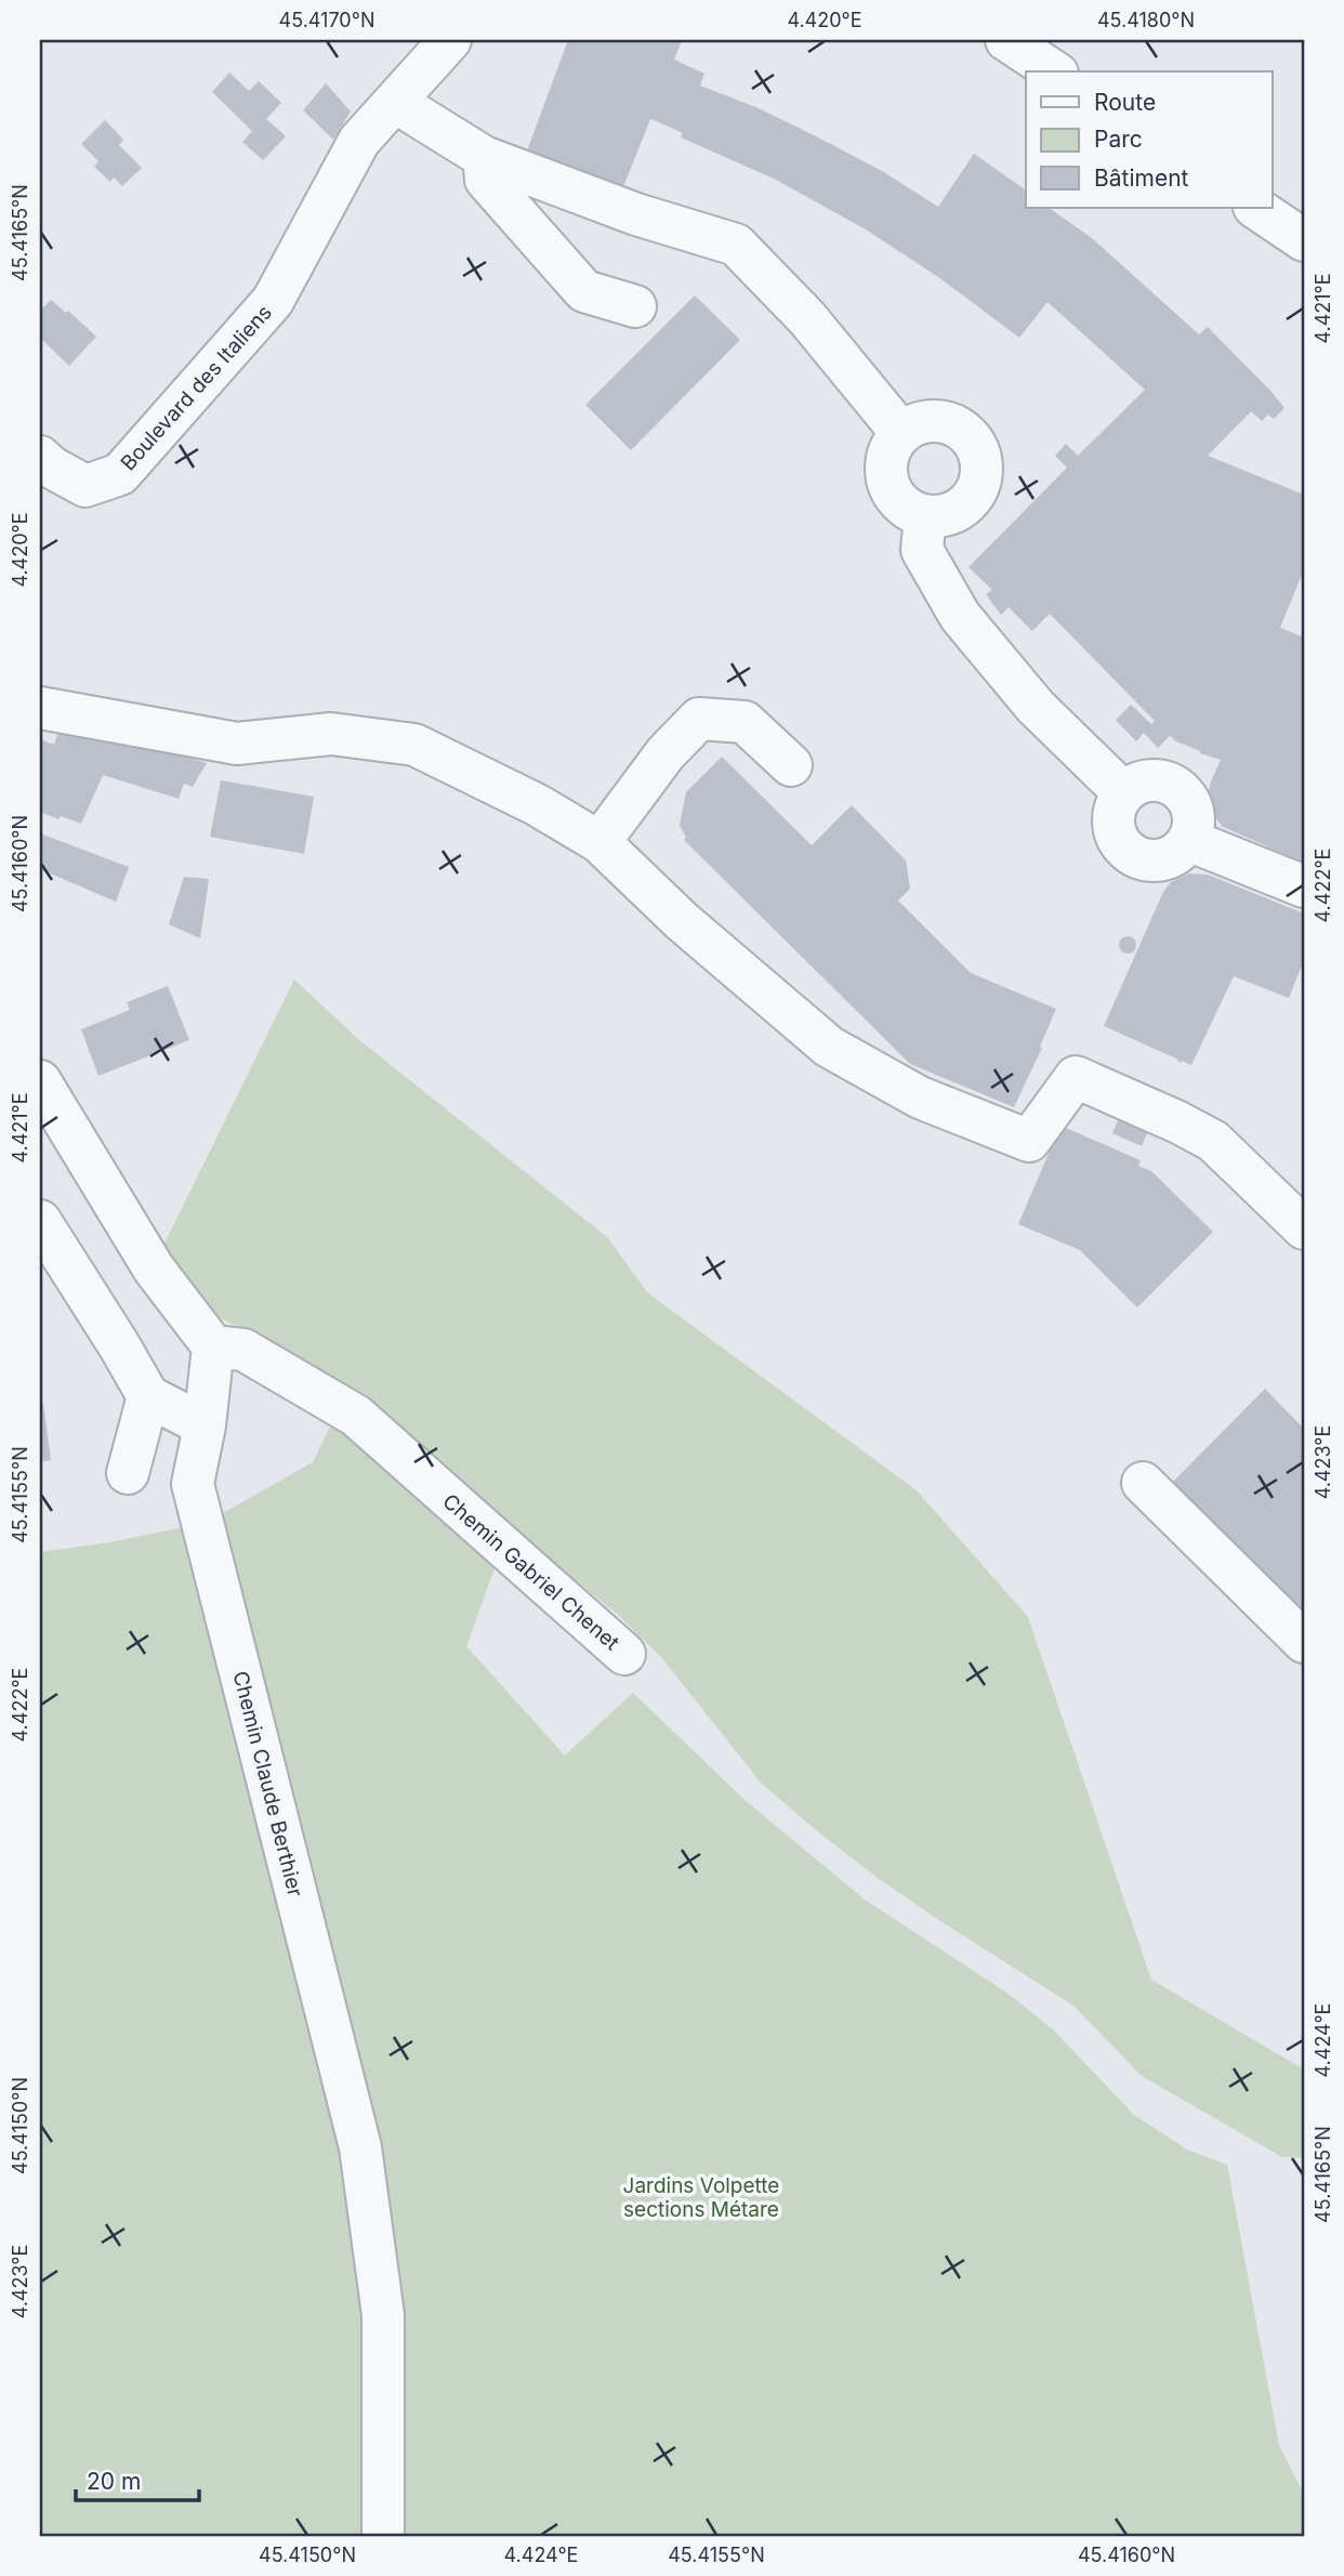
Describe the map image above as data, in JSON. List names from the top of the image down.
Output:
{
  "streets": {
    "street": ["Boulevard des Italiens", "Chemin Gabriel Chenet", "Chemin Claude Berthier"]
  },
  "crossings": [
    ["Chemin Gabriel Chenet", "Chemin Claude Berthier"]
  ],
  "parks": ["Jardins Volpette sections Métare"],
  "legend": ["Route", "Parc", "Bâtiment"],
  "scale_bar": "20 m",
  "coordinates": [
    "45.4170°N",
    "4.420°E",
    "45.4180°N",
    "45.4165°N",
    "4.421°E",
    "45.4160°N",
    "4.422°E",
    "4.423°E",
    "45.4155°N",
    "4.424°E",
    "45.4150°N"
  ]
}
